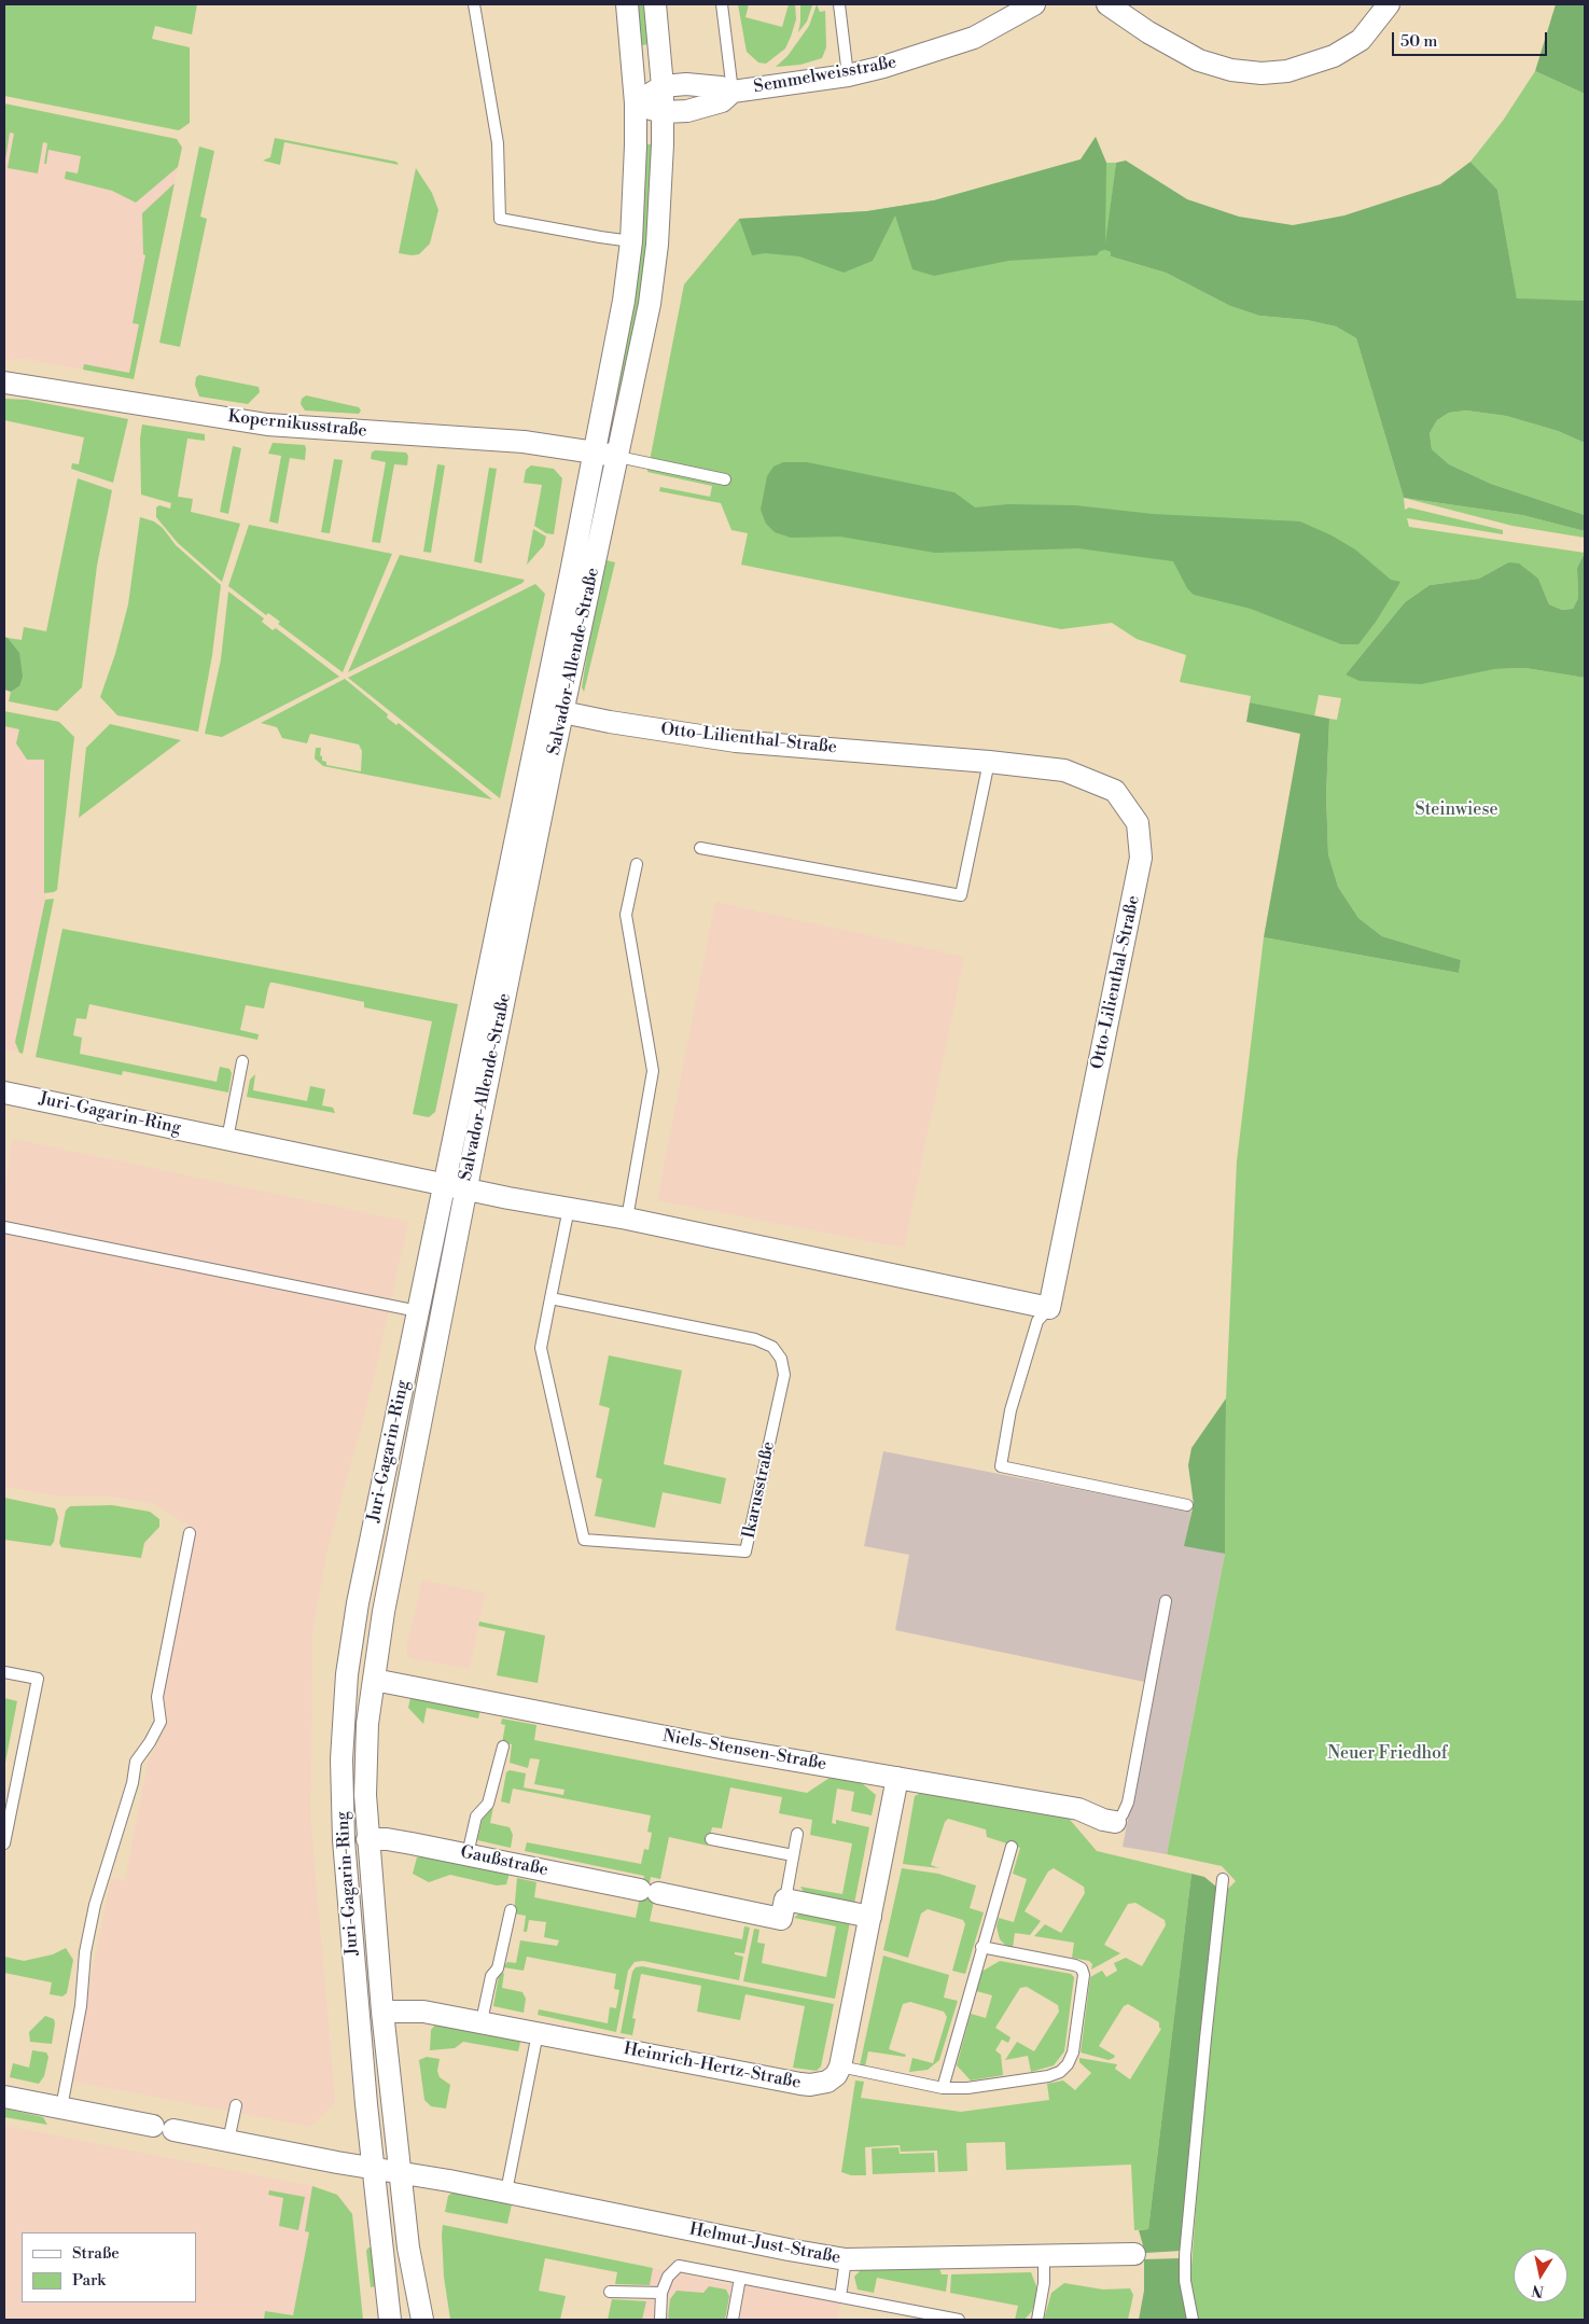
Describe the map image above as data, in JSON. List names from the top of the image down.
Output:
{
  "streets": {
    "street": [
      "Semmelweisstraße",
      "Kopernikusstraße",
      "Salvador-Allende-Straße",
      "Otto-Lilienthal-Straße",
      "Juri-Gagarin-Ring",
      "Niels-Stensen-Straße",
      "Gaußstraße",
      "Heinrich-Hertz-Straße",
      "Helmut-Just-Straße"
    ],
    "lane": ["Ikarusstraße"]
  },
  "crossings": [
    ["Semmelweisstraße", "Salvador-Allende-Straße"],
    ["Kopernikusstraße", "Salvador-Allende-Straße"],
    ["Salvador-Allende-Straße", "Otto-Lilienthal-Straße"],
    ["Salvador-Allende-Straße", "Juri-Gagarin-Ring"],
    ["Juri-Gagarin-Ring", "Niels-Stensen-Straße"],
    ["Juri-Gagarin-Ring", "Gaußstraße"],
    ["Juri-Gagarin-Ring", "Heinrich-Hertz-Straße"],
    ["Juri-Gagarin-Ring", "Helmut-Just-Straße"]
  ],
  "parks": ["Steinwiese", "Neuer Friedhof"],
  "legend": ["Straße", "Park"],
  "scale_bar": "50 m",
  "north": "bottom"
}
